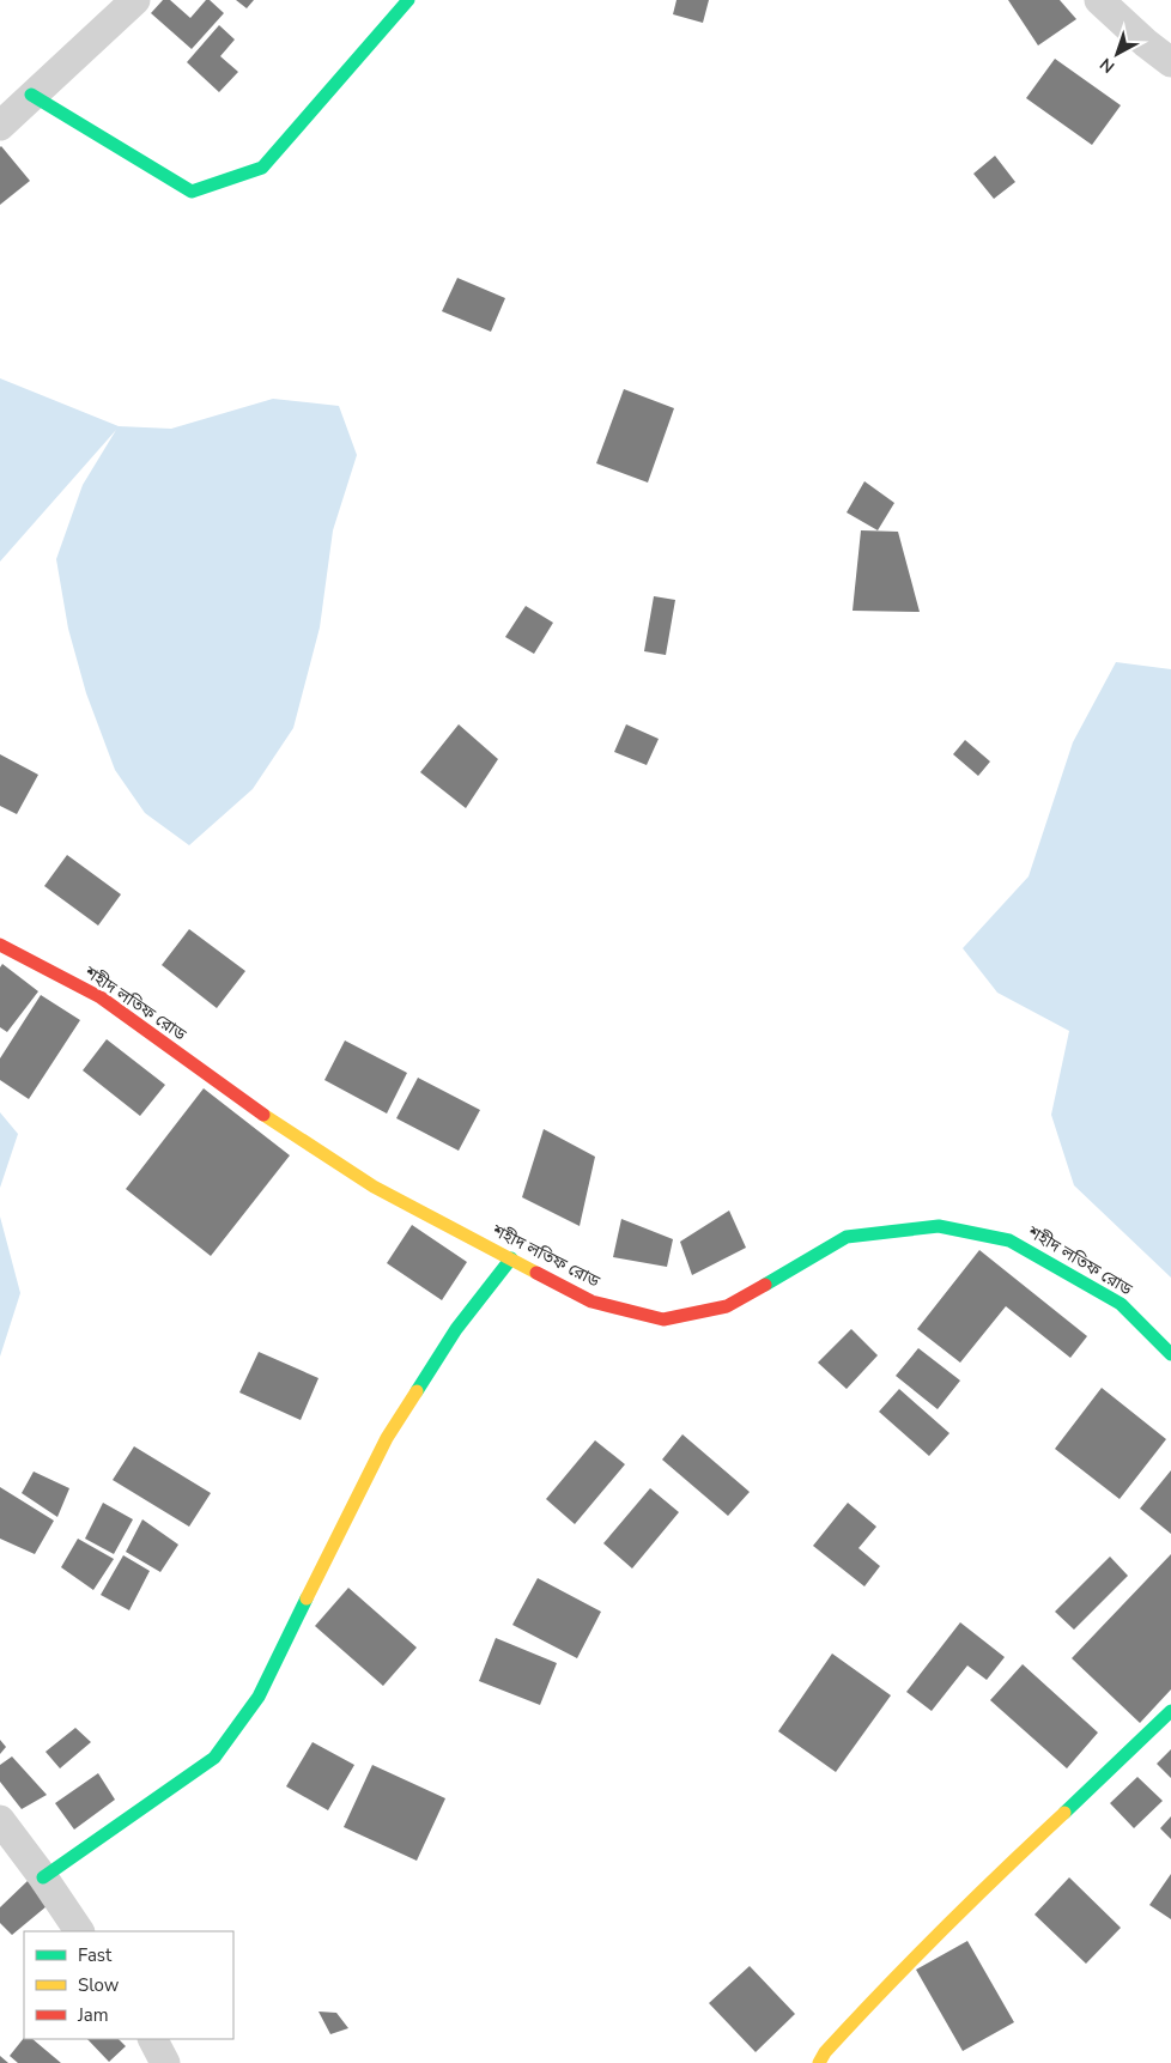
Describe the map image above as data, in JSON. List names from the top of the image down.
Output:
{
  "streets": {
    "street": ["শহীদ লতিফ রোড"]
  },
  "legend": ["Fast", "Slow", "Jam"],
  "north": "bottom left"
}
